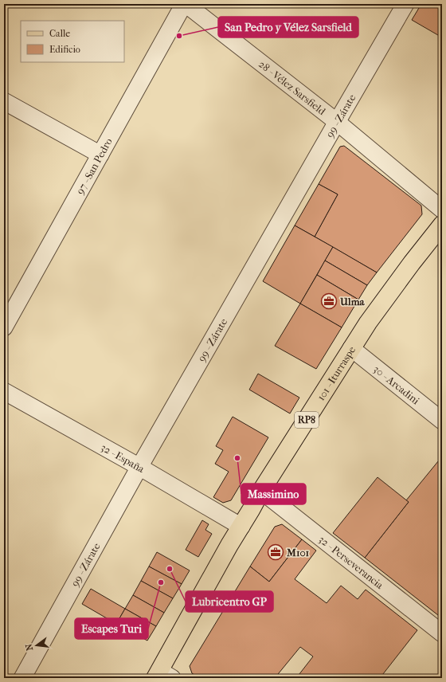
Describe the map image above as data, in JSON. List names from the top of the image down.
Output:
{
  "streets": {
    "main road": ["101 - Iturraspe", "RP8"],
    "street": [
      "28 - Vélez Sarsfield",
      "99 - Zárate",
      "97 - San Pedro",
      "30 - Arcadini",
      "32 - España",
      "32 - Perseverancia"
    ]
  },
  "crossings": [
    ["28 - Vélez Sarsfield", "99 - Zárate"],
    ["28 - Vélez Sarsfield", "97 - San Pedro"],
    ["99 - Zárate", "32 - España"],
    ["101 - Iturraspe", "30 - Arcadini"],
    ["101 - Iturraspe", "32 - España"],
    ["101 - Iturraspe", "32 - Perseverancia"]
  ],
  "places": {
    "other": [
      "San Pedro y Vélez Sarsfield",
      "Massimino",
      "Lubricentro GP",
      "Escapes Turi"
    ],
    "office": ["Ulma", "M101"]
  },
  "legend": ["Calle", "Edificio"],
  "north": "left"
}
